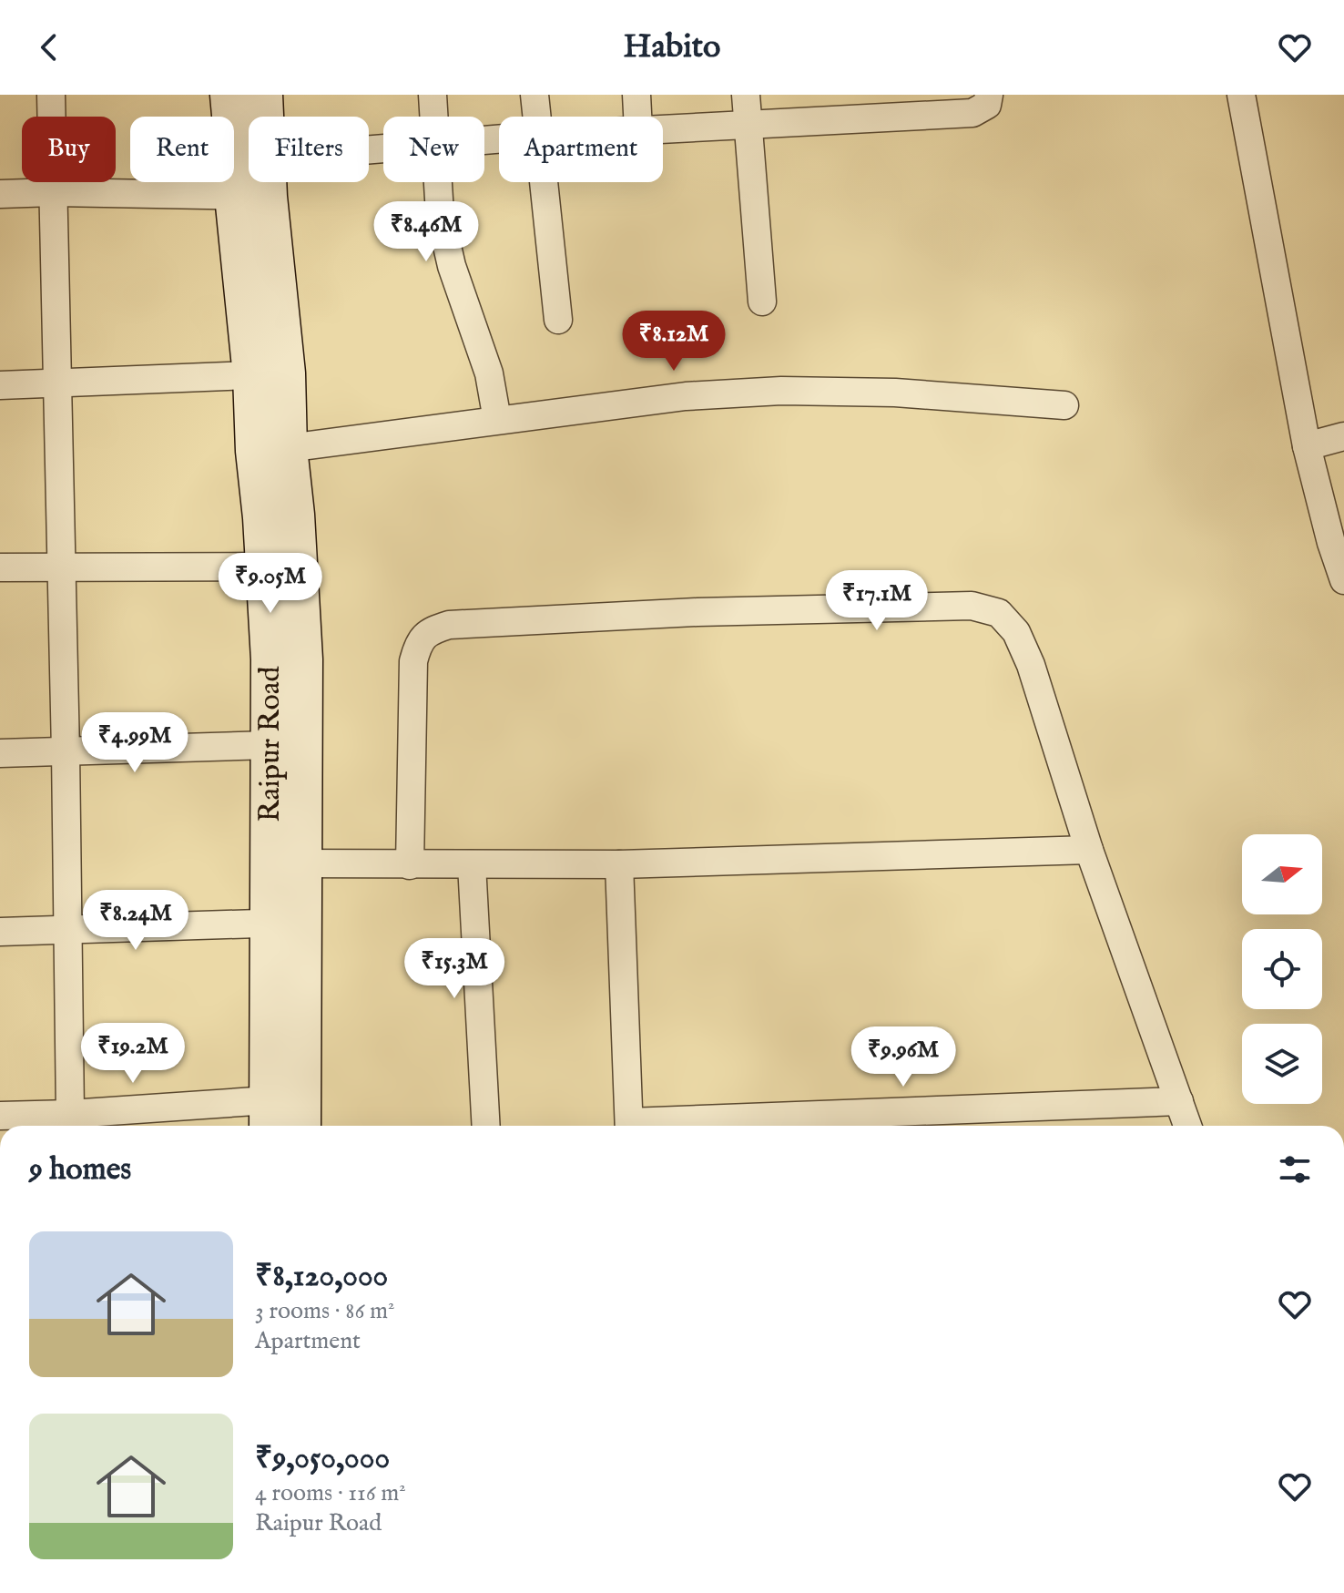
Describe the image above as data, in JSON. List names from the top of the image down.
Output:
{
  "streets": {
    "main road": ["Raipur Road"]
  },
  "north": "right",
  "page": {
    "header": "Habito",
    "chip": [
      "Buy",
      "Rent",
      "Filters",
      "New",
      "Apartment"
    ],
    "price": [
      "₹8.46M",
      "₹8.12M",
      "₹9.05M",
      "₹17.1M",
      "₹4.99M",
      "₹8.24M",
      "₹15.3M",
      "₹19.2M",
      "₹9.96M"
    ],
    "heading": "9 homes",
    "list": [
      {
        "name": "₹8,120,000",
        "note": "3 rooms · 86 m² · Apartment"
      },
      {
        "name": "₹9,050,000",
        "note": "4 rooms · 116 m² · Raipur Road"
      }
    ]
  }
}
